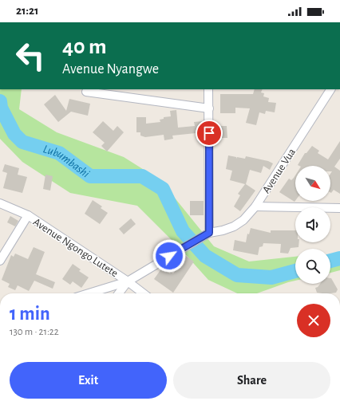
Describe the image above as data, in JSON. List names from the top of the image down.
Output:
{
  "streets": {
    "street": ["Avenue Vua", "Avenue Ngongo Lutete"]
  },
  "crossings": [
    ["Avenue Vua", "Avenue Ngongo Lutete"]
  ],
  "water": ["Lubumbashi"],
  "north": "bottom right",
  "page": {
    "status": "21:21",
    "turn": ["40 m", "Avenue Nyangwe"],
    "heading": ["1 min", "130 m · 21:22"],
    "buttons": ["Exit", "Share"]
  }
}
